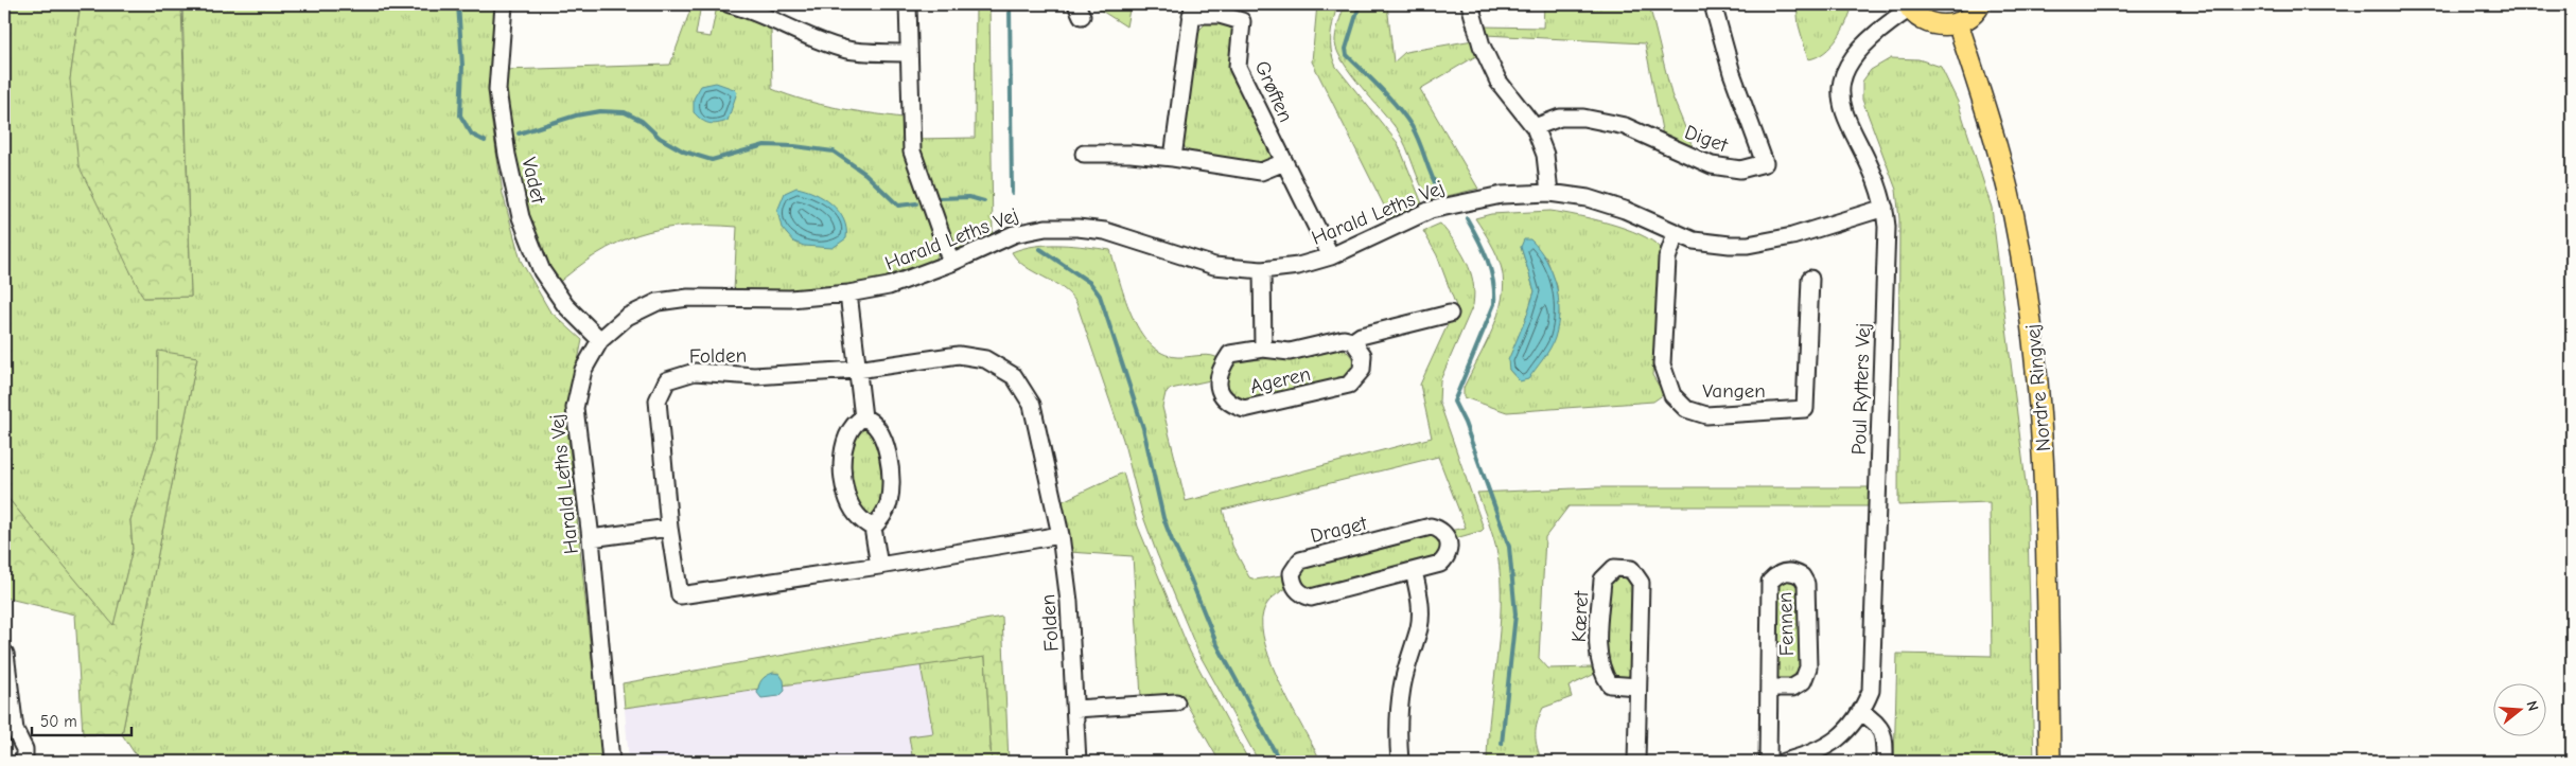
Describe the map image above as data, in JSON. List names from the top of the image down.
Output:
{
  "streets": {
    "main road": ["Nordre Ringvej"],
    "street": [
      "Grøften",
      "Diget",
      "Vadet",
      "Harald Leths Vej",
      "Folden",
      "Ageren",
      "Poul Rytters Vej",
      "Vangen",
      "Draget",
      "Kæret",
      "Fennen"
    ]
  },
  "crossings": [
    ["Grøften", "Harald Leths Vej"],
    ["Vadet", "Harald Leths Vej"],
    ["Harald Leths Vej", "Ageren"],
    ["Harald Leths Vej", "Poul Rytters Vej"],
    ["Harald Leths Vej", "Vangen"]
  ],
  "scale_bar": "50 m",
  "north": "right"
}
